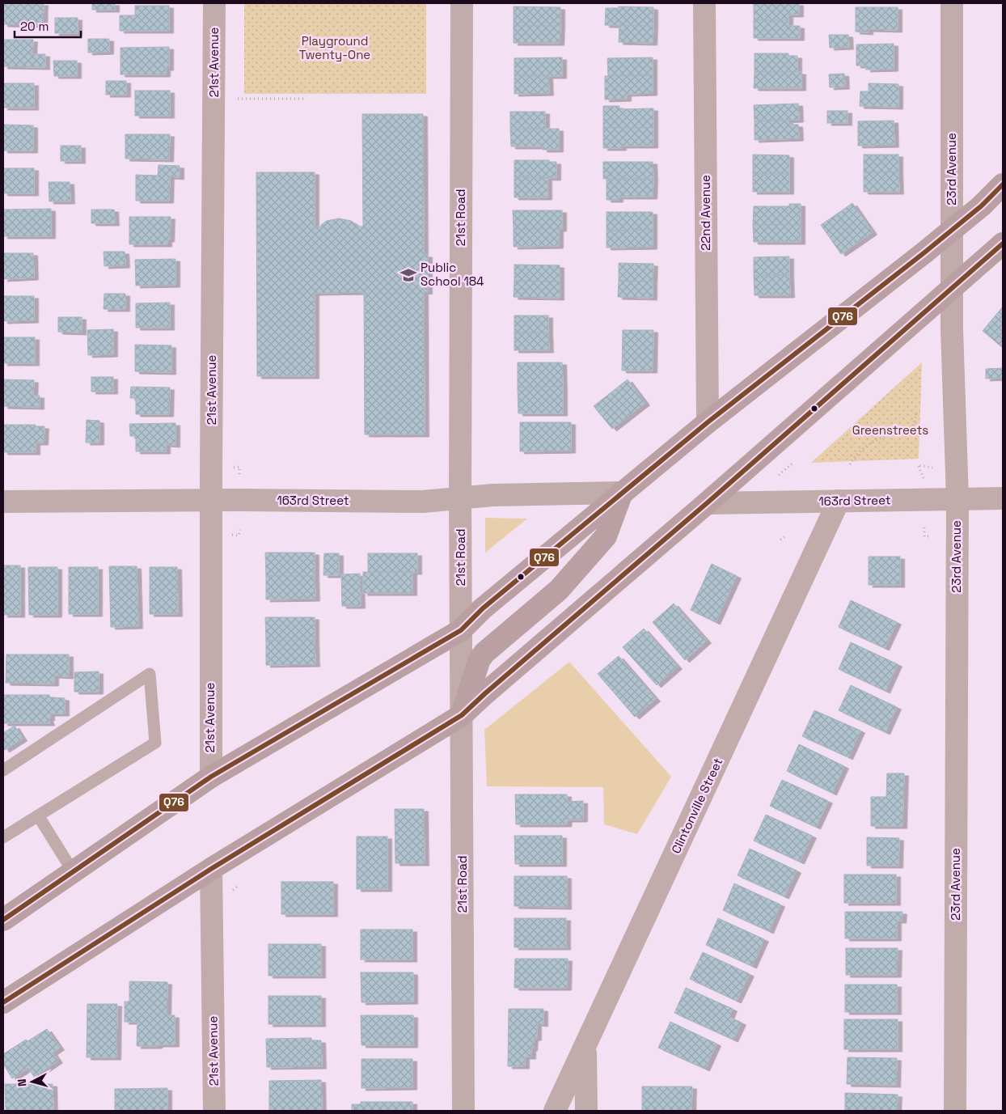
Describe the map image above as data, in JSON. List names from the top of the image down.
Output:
{
  "streets": {
    "street": [
      "21st Avenue",
      "23rd Avenue",
      "22nd Avenue",
      "21st Road",
      "163rd Street",
      "Clintonville Street"
    ]
  },
  "crossings": [
    ["21st Avenue", "163rd Street"],
    ["23rd Avenue", "163rd Street"],
    ["21st Road", "163rd Street"],
    ["163rd Street", "Clintonville Street"]
  ],
  "parks": ["Playground Twenty-One", "Greenstreets"],
  "places": {
    "school or university": ["Public School 184"]
  },
  "lines": ["transit line Q76"],
  "scale_bar": "20 m",
  "north": "left"
}
